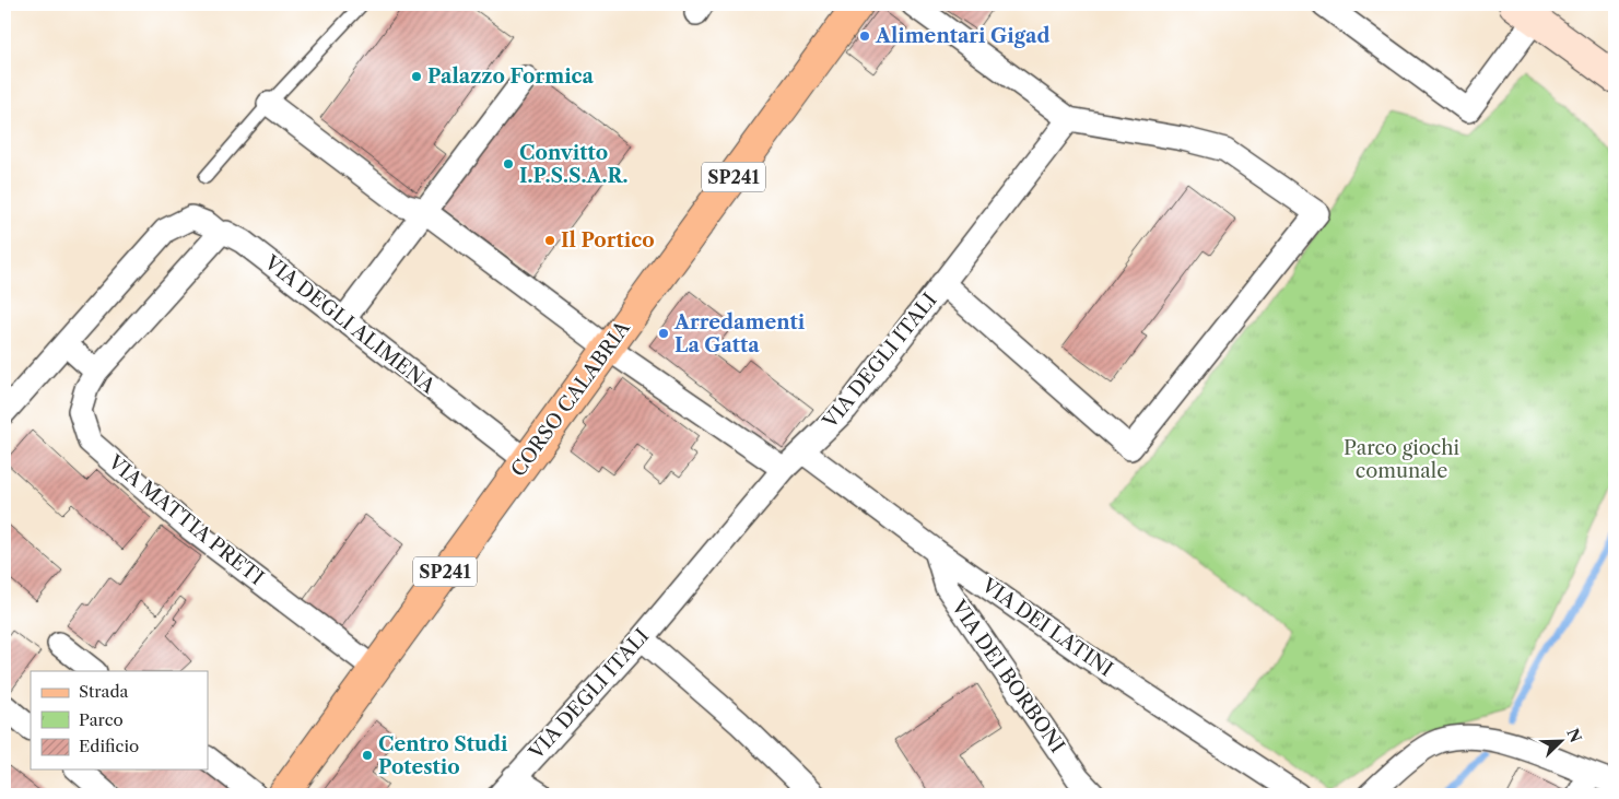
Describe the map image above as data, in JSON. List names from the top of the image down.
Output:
{
  "streets": {
    "main road": ["SP241", "CORSO CALABRIA"],
    "street": [
      "VIA DEGLI ALIMENA",
      "VIA DEGLI ITALI",
      "VIA MATTIA PRETI",
      "VIA DEI LATINI",
      "VIA DEI BORBONI"
    ]
  },
  "crossings": [
    ["VIA DEGLI ALIMENA", "CORSO CALABRIA"],
    ["VIA DEGLI ALIMENA", "VIA MATTIA PRETI"],
    ["VIA DEGLI ITALI", "VIA DEI LATINI"],
    ["CORSO CALABRIA", "VIA MATTIA PRETI"],
    ["VIA DEI LATINI", "VIA DEI BORBONI"]
  ],
  "parks": ["Parco giochi comunale"],
  "places": [
    "Alimentari Gigad",
    "Palazzo Formica",
    "Convitto I.P.S.S.A.R.",
    "Il Portico",
    "Arredamenti La Gatta",
    "Centro Studi Potestio"
  ],
  "legend": ["Strada", "Parco", "Edificio"],
  "north": "top right"
}
